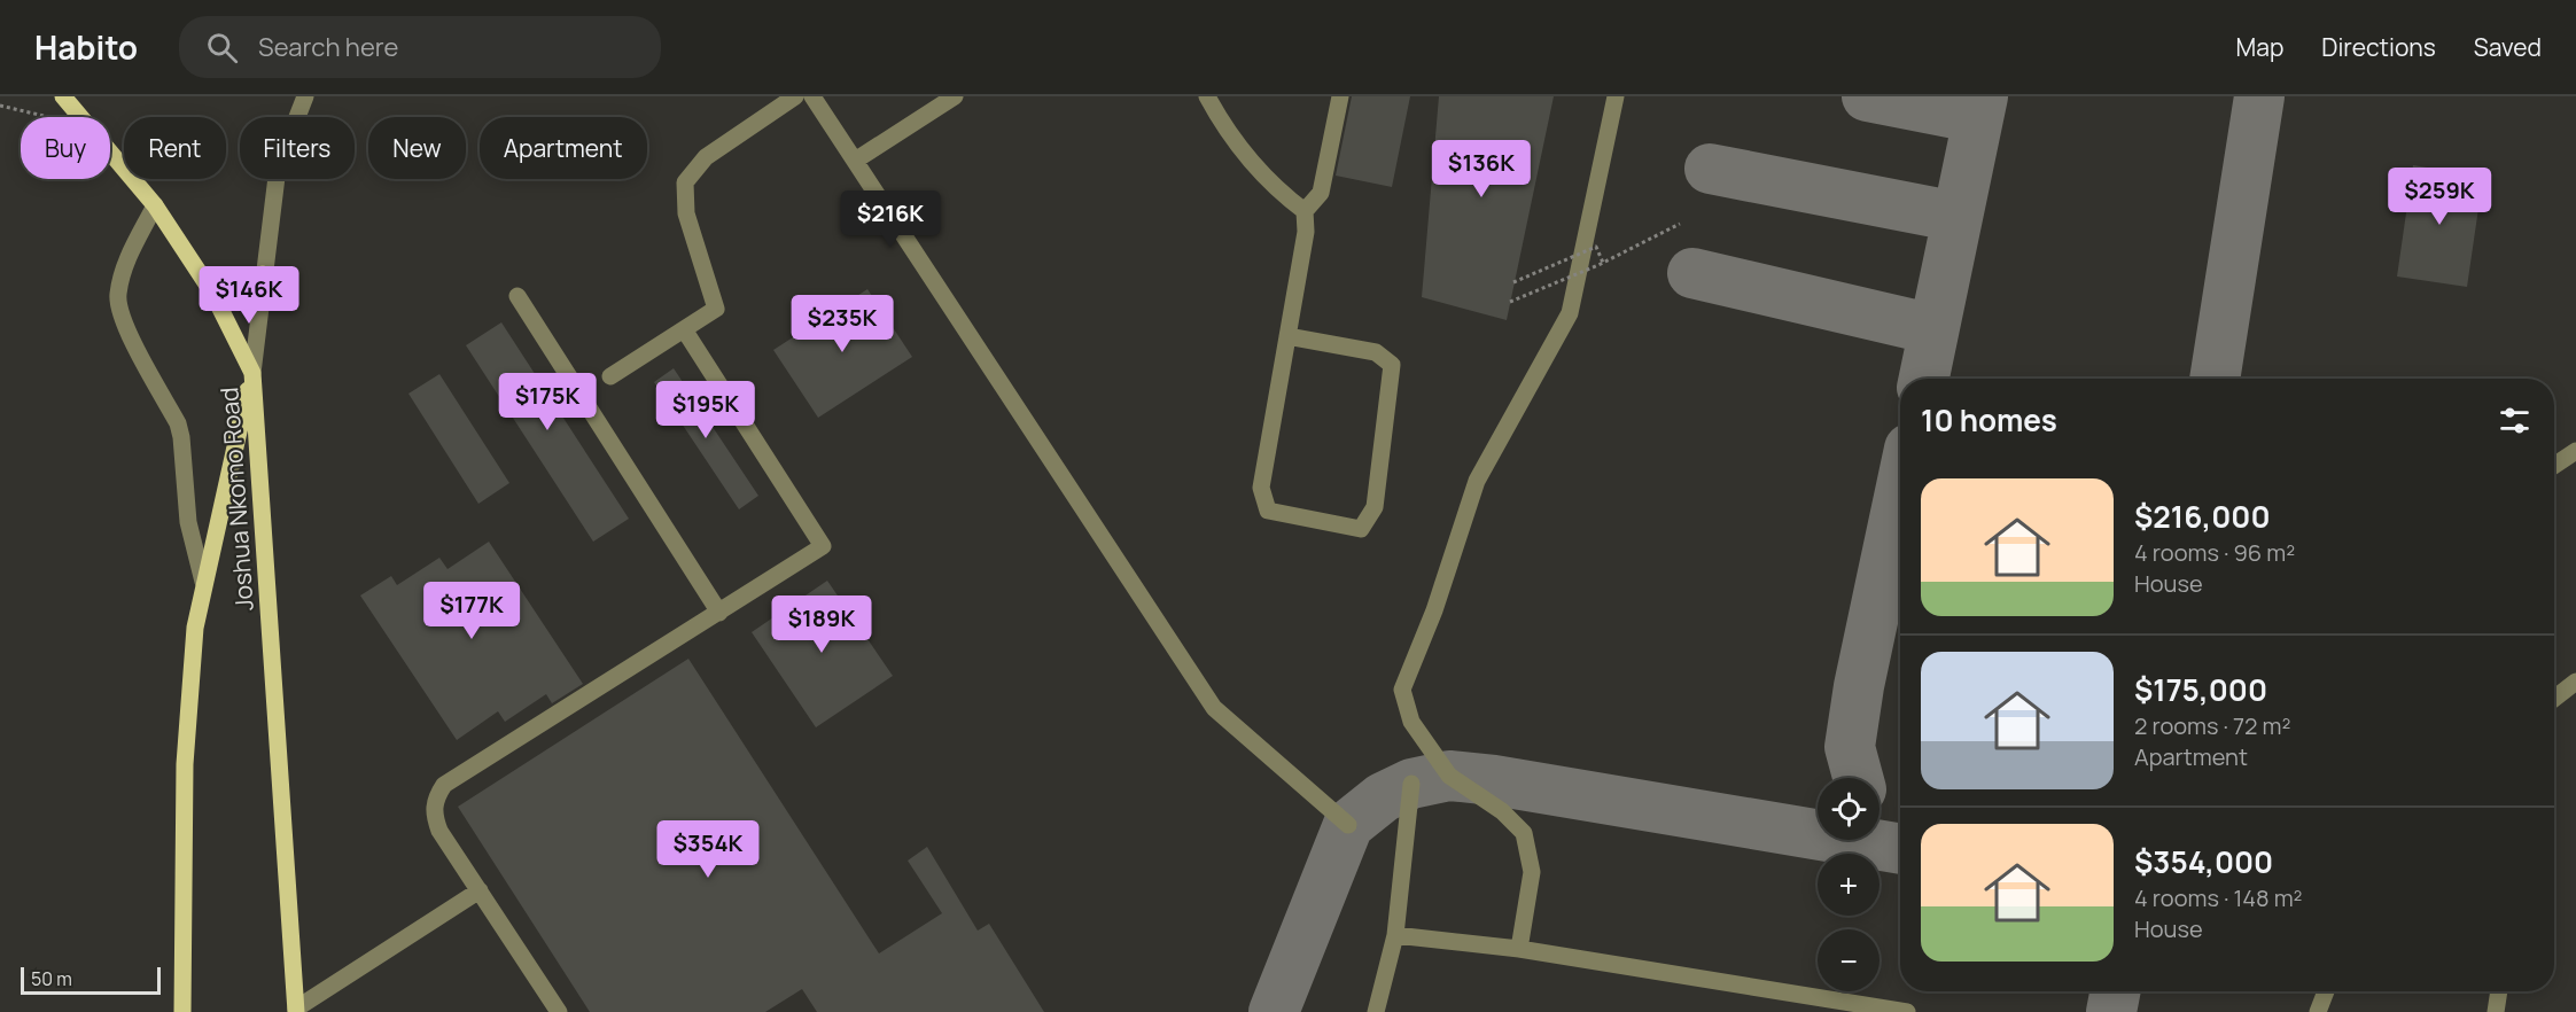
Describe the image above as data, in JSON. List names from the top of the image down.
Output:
{
  "streets": {
    "main road": ["Joshua Nkomo Road"]
  },
  "scale_bar": "50 m",
  "page": {
    "header": "Habito",
    "search": "Search here",
    "nav": ["Map", "Directions", "Saved"],
    "chip": [
      "Buy",
      "Rent",
      "Filters",
      "New",
      "Apartment"
    ],
    "price": [
      "$136K",
      "$259K",
      "$216K",
      "$146K",
      "$235K",
      "$175K",
      "$195K",
      "$177K",
      "$189K",
      "$354K"
    ],
    "heading": "10 homes",
    "list": [
      {
        "name": "$216,000",
        "note": "4 rooms · 96 m² · House"
      },
      {
        "name": "$175,000",
        "note": "2 rooms · 72 m² · Apartment"
      },
      {
        "name": "$354,000",
        "note": "4 rooms · 148 m² · House"
      }
    ],
    "map_buttons": ["+", "−"],
    "scale": "50 m"
  }
}
